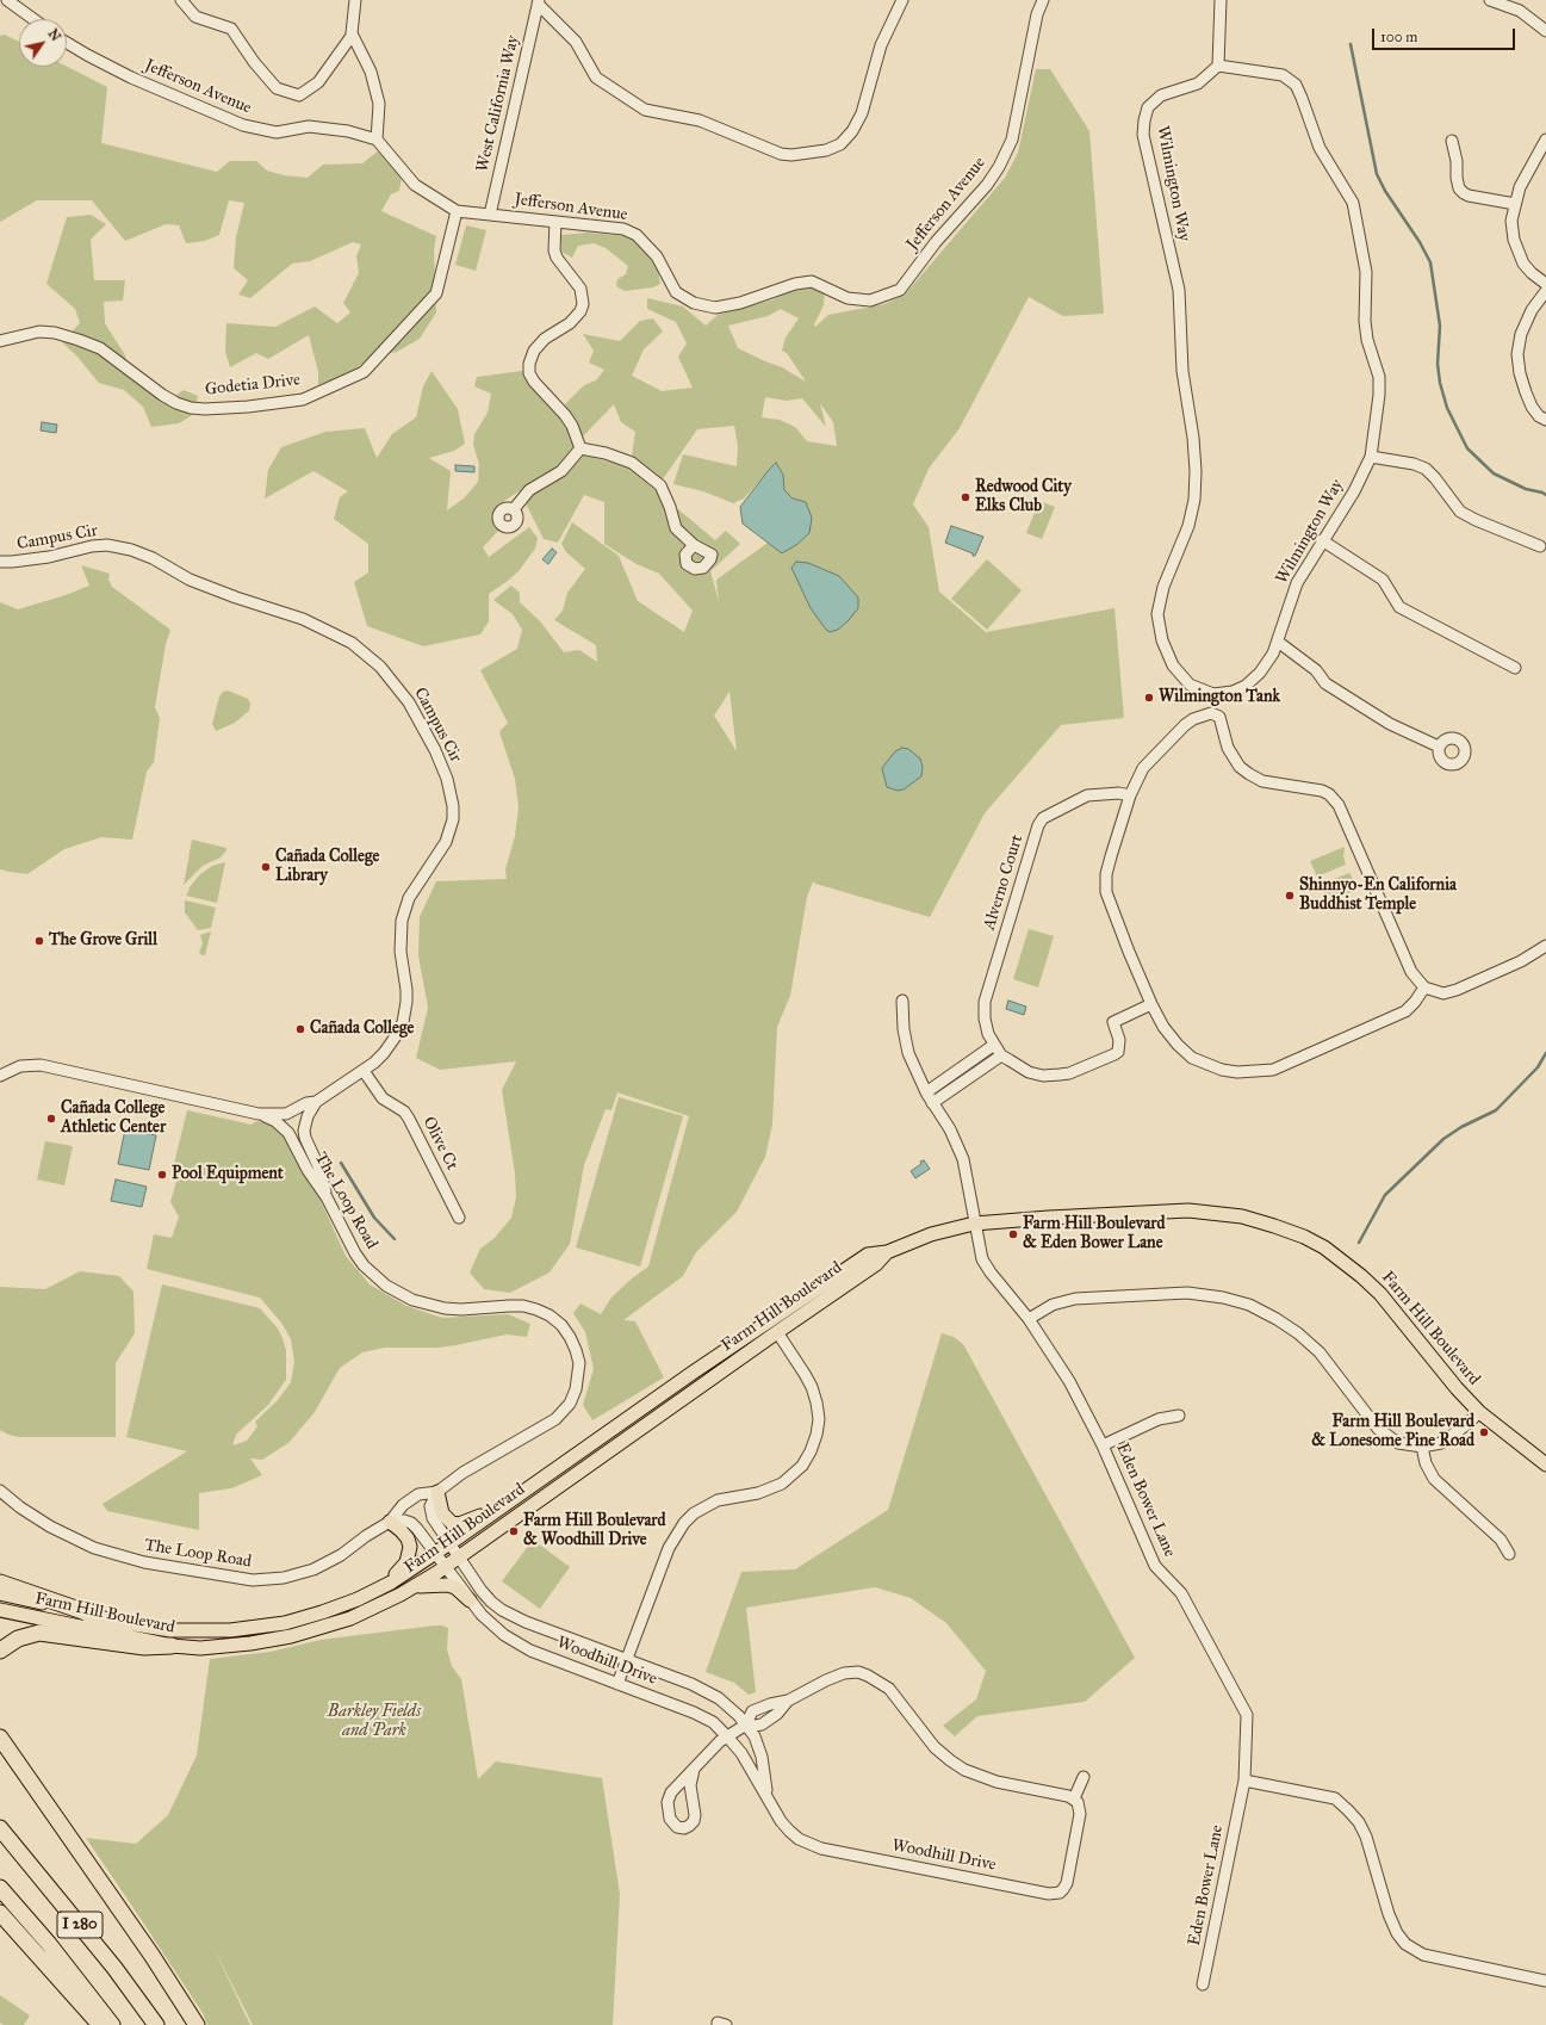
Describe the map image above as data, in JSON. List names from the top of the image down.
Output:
{
  "streets": {
    "highway": ["I 280"],
    "main road": ["Farm Hill Boulevard"],
    "street": [
      "Jefferson Avenue",
      "West California Way",
      "Wilmington Way",
      "Godetia Drive",
      "Campus Cir",
      "Alverno Court",
      "Olive Ct",
      "The Loop Road",
      "Eden Bower Lane",
      "Woodhill Drive"
    ]
  },
  "crossings": [
    ["Jefferson Avenue", "West California Way"],
    ["Jefferson Avenue", "Godetia Drive"],
    ["Campus Cir", "Olive Ct"],
    ["Campus Cir", "The Loop Road"],
    ["The Loop Road", "Woodhill Drive"],
    ["Farm Hill Boulevard", "Eden Bower Lane"],
    ["Farm Hill Boulevard", "Woodhill Drive"]
  ],
  "parks": ["Barkley Fields and Park"],
  "places": [
    "Redwood City Elks Club",
    "Wilmington Tank",
    "Cañada College Library",
    "Shinnyo-En California Buddhist Temple",
    "The Grove Grill",
    "Cañada College",
    "Cañada College Athletic Center",
    "Pool Equipment",
    "Farm Hill Boulevard & Eden Bower Lane",
    "Farm Hill Boulevard & Lonesome Pine Road",
    "Farm Hill Boulevard & Woodhill Drive"
  ],
  "scale_bar": "100 m",
  "north": "top right"
}
